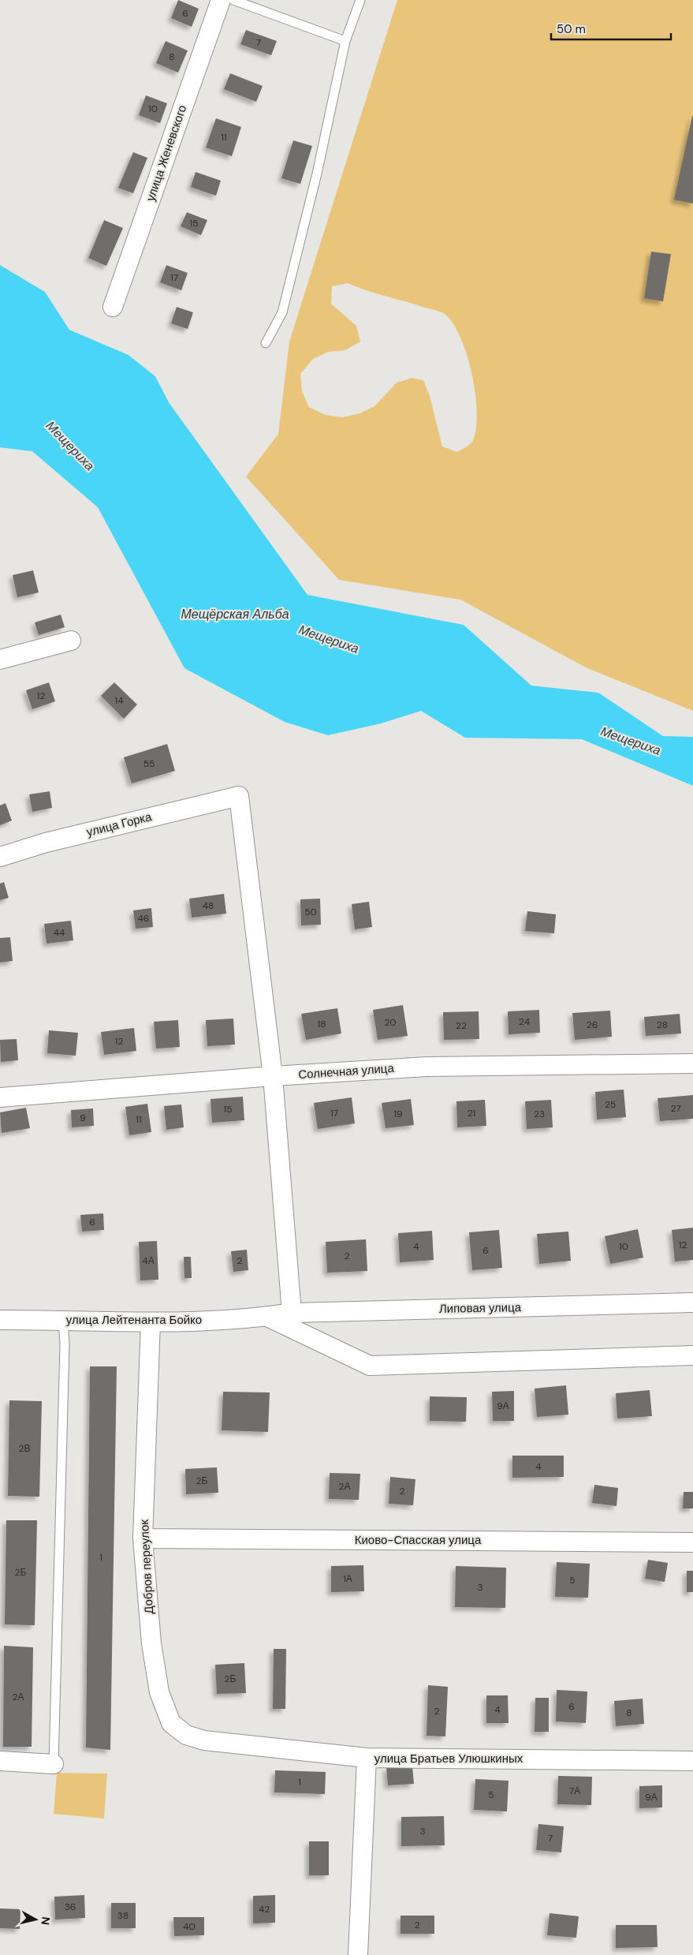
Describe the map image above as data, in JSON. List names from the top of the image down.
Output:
{
  "streets": {
    "street": [
      "улица Женевского",
      "улица Горка",
      "Солнечная улица",
      "Липовая улица",
      "улица Лейтенанта Бойко",
      "Киово-Спасская улица",
      "Добров переулок",
      "улица Братьев Улюшкиных"
    ]
  },
  "crossings": [
    ["улица Горка", "Солнечная улица"],
    ["Липовая улица", "улица Лейтенанта Бойко"],
    ["улица Лейтенанта Бойко", "Добров переулок"],
    ["Киово-Спасская улица", "Добров переулок"],
    ["Добров переулок", "улица Братьев Улюшкиных"]
  ],
  "water": ["Мещериха", "Мещёрская Альба"],
  "house_numbers": [
    "6",
    "7",
    "8",
    "10",
    "11",
    "15",
    "17",
    "12",
    "14",
    "55",
    "48",
    "50",
    "46",
    "44",
    "24",
    "20",
    "18",
    "26",
    "28",
    "22",
    "12",
    "25",
    "27",
    "15",
    "17",
    "21",
    "19",
    "23",
    "9",
    "11",
    "6",
    "12",
    "4",
    "10",
    "6",
    "2",
    "4А",
    "2",
    "9А",
    "2В",
    "4",
    "2Б",
    "2А",
    "2",
    "1",
    "2Б",
    "1А",
    "5",
    "3",
    "2Б",
    "2А",
    "6",
    "4",
    "2",
    "8",
    "1",
    "7А",
    "5",
    "9А",
    "3",
    "7",
    "36",
    "42",
    "38",
    "2",
    "40"
  ],
  "scale_bar": "50 m",
  "north": "right"
}
